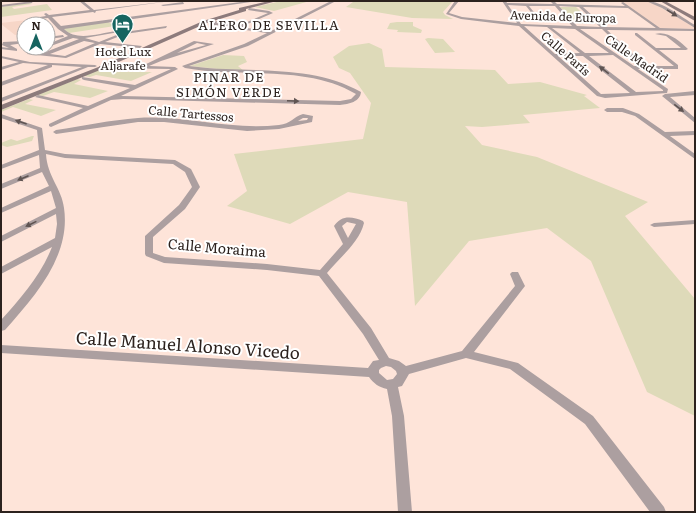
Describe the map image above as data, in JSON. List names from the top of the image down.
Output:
{
  "streets": {
    "street": [
      "Avenida de Europa",
      "Calle París",
      "Calle Madrid",
      "Calle Tartessos",
      "Calle Moraima",
      "Calle Manuel Alonso Vicedo"
    ]
  },
  "crossings": [
    ["Avenida de Europa", "Calle París"],
    ["Avenida de Europa", "Calle Madrid"],
    ["Calle París", "Calle Madrid"]
  ],
  "districts": ["ALERO DE SEVILLA", "PINAR DE SIMÓN VERDE"],
  "places": {
    "hotel": ["Hotel Lux Aljarafe"]
  },
  "north": "top"
}
